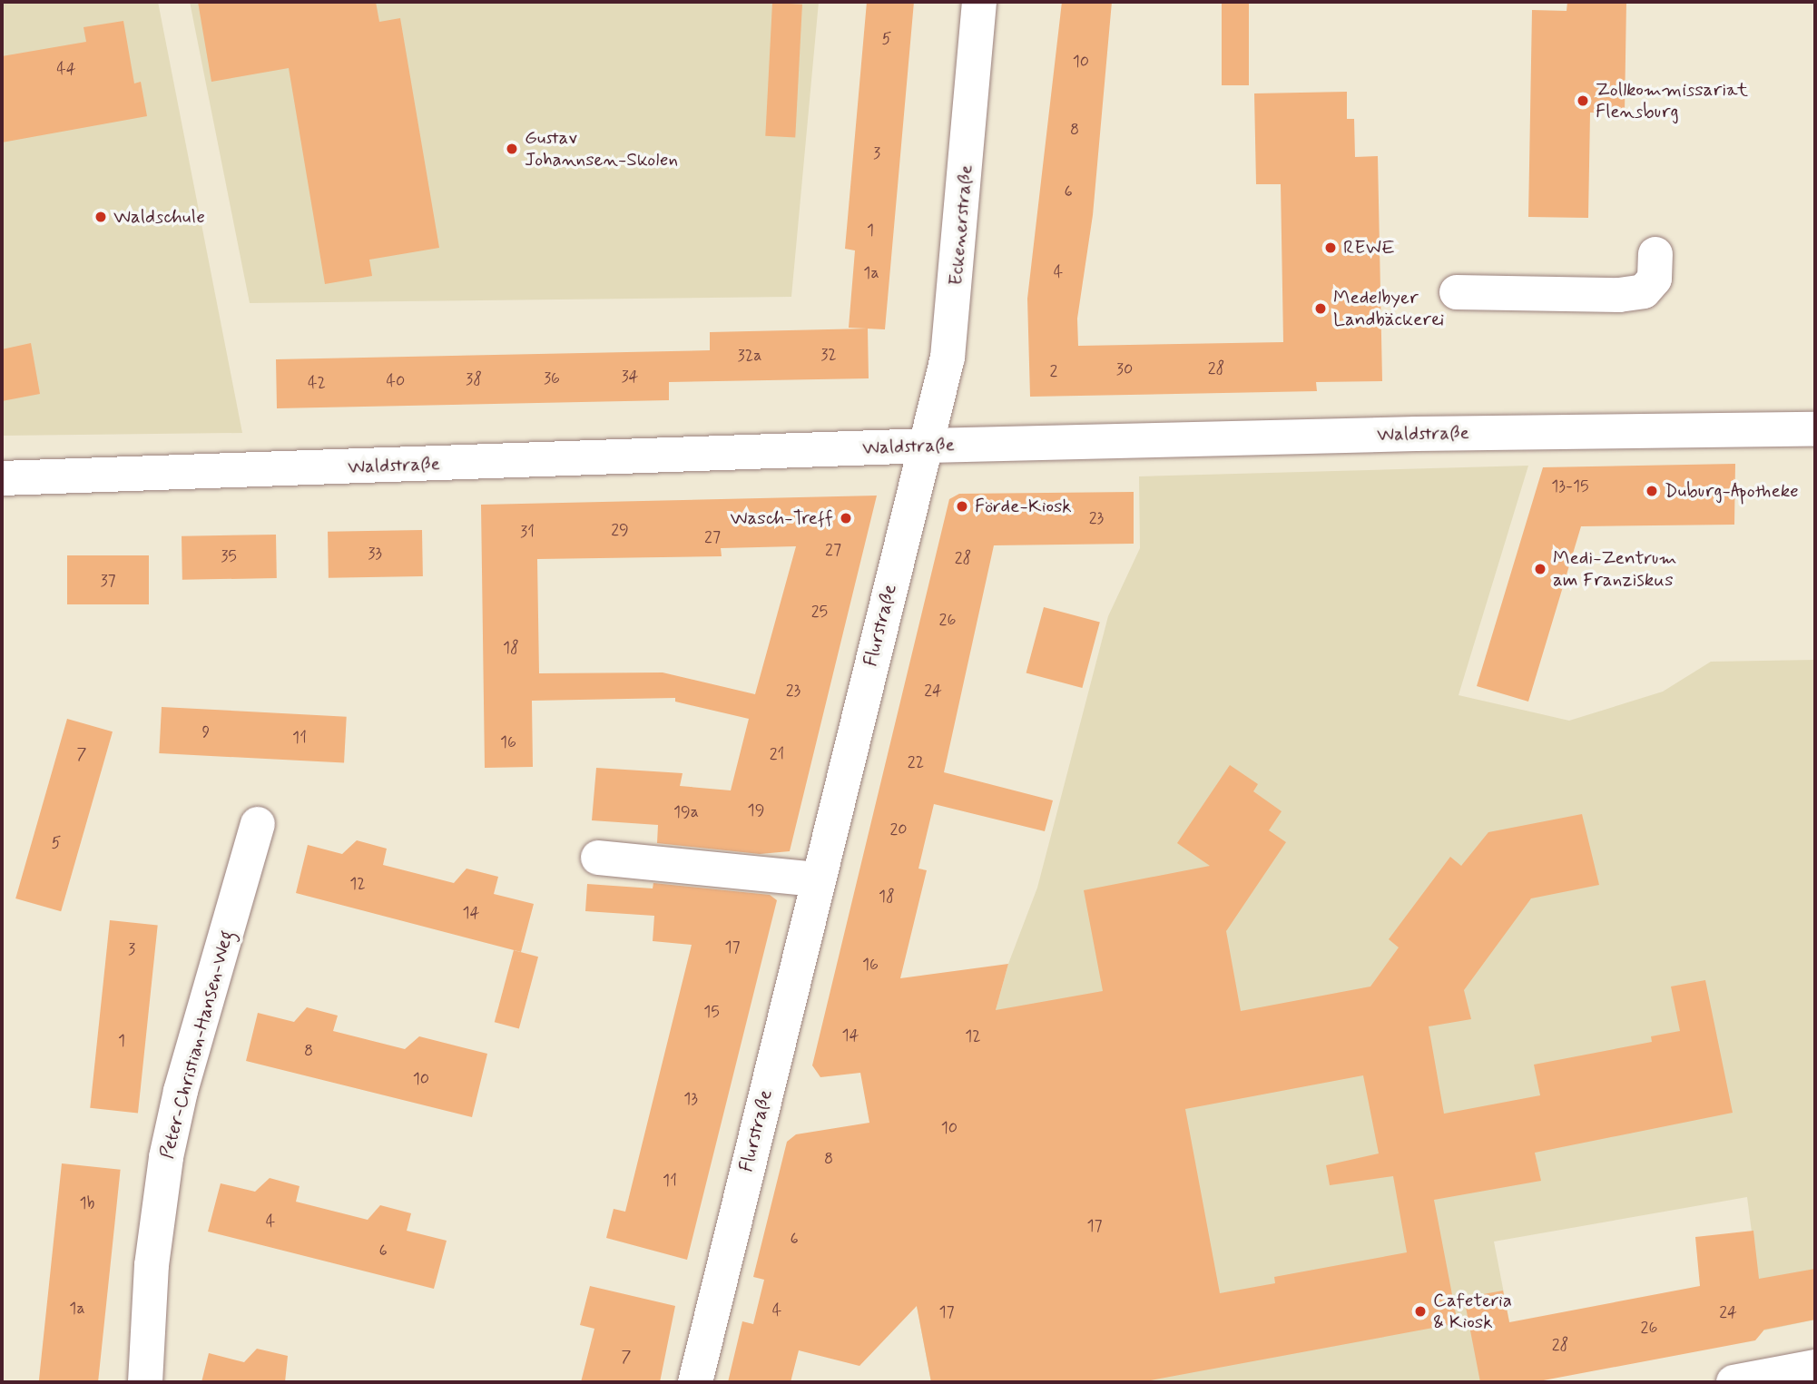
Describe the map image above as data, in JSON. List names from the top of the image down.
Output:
{
  "streets": {
    "street": [
      "Eckenerstraße",
      "Waldstraße",
      "Flurstraße",
      "Peter-Christian-Hansen-Weg"
    ]
  },
  "crossings": [
    ["Eckenerstraße", "Waldstraße"],
    ["Eckenerstraße", "Flurstraße"],
    ["Waldstraße", "Flurstraße"]
  ],
  "places": [
    "Zollkommissariat Flensburg",
    "Gustav Johannsen-Skolen",
    "Waldschule",
    "REWE",
    "Medelbyer Landbäckerei",
    "Duburg-Apotheke",
    "Förde-Kiosk",
    "Wasch-Treff",
    "Medi-Zentrum am Franziskus",
    "Cafeteria & Kiosk"
  ],
  "house_numbers": [
    "5",
    "10",
    "44",
    "8",
    "3",
    "6",
    "1",
    "4",
    "1a",
    "32",
    "32a",
    "28",
    "30",
    "2",
    "34",
    "36",
    "38",
    "40",
    "42",
    "13-15",
    "23",
    "29",
    "31",
    "27",
    "27",
    "33",
    "35",
    "28",
    "37",
    "25",
    "26",
    "18",
    "23",
    "24",
    "9",
    "11",
    "16",
    "7",
    "21",
    "22",
    "19",
    "19a",
    "20",
    "5",
    "12",
    "18",
    "14",
    "17",
    "3",
    "16",
    "15",
    "14",
    "12",
    "1",
    "8",
    "10",
    "13",
    "10",
    "8",
    "11",
    "1b",
    "4",
    "17",
    "6",
    "6",
    "1a",
    "4",
    "17",
    "24",
    "26",
    "28",
    "7"
  ]
}
